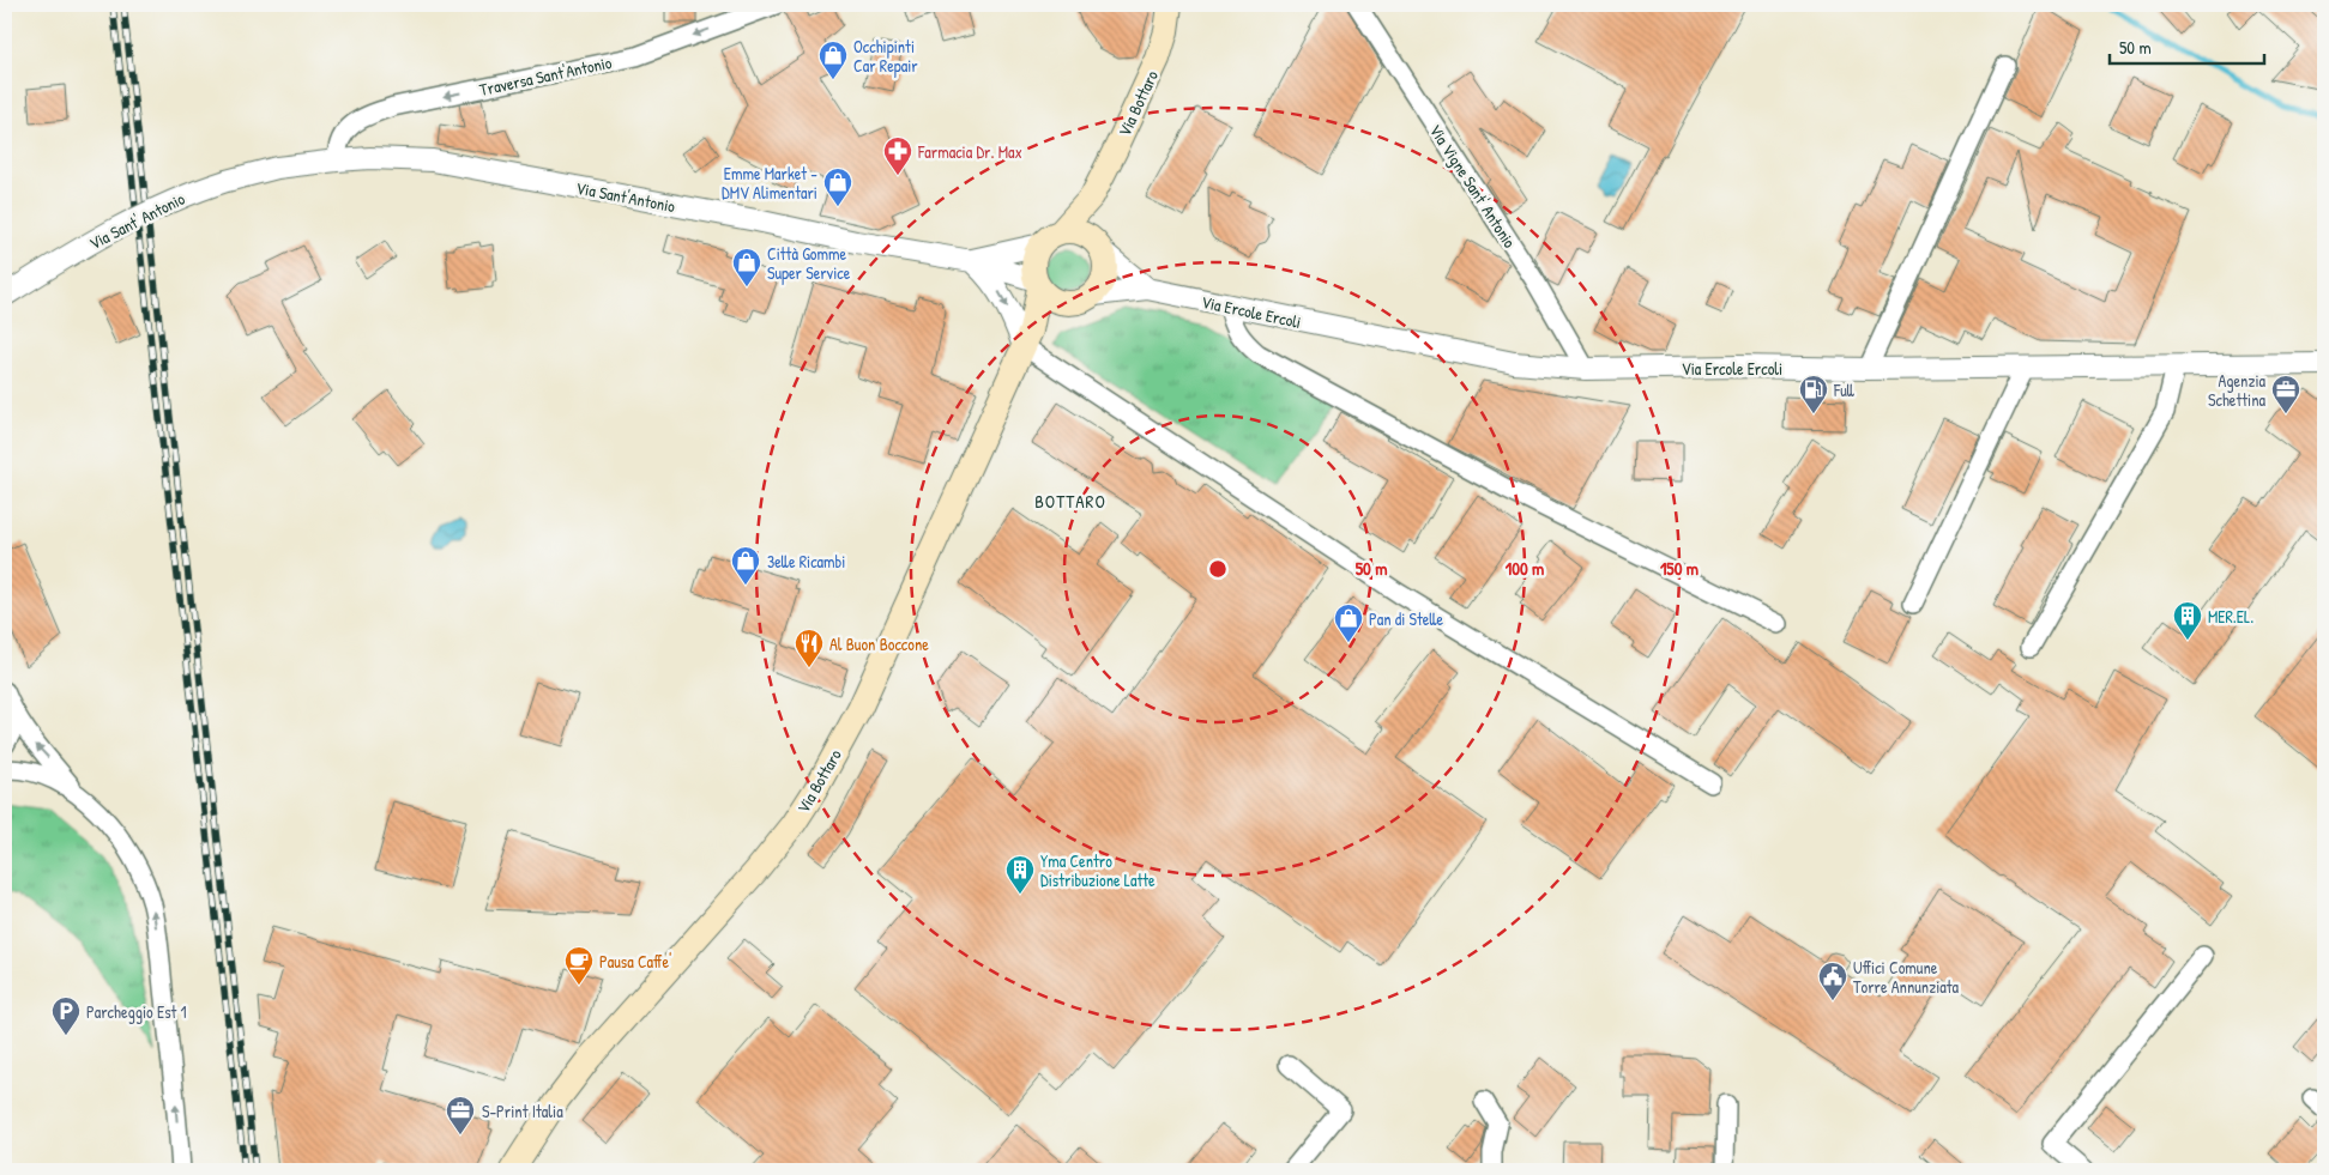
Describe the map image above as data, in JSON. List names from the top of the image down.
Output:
{
  "streets": {
    "main road": ["Via Bottaro"],
    "street": [
      "Traversa Sant'Antonio",
      "Via Vigne Sant' Antonio",
      "Via Sant'Antonio",
      "Via Sant' Antonio",
      "Via Ercole Ercoli"
    ]
  },
  "crossings": [
    ["Traversa Sant'Antonio", "Via Sant'Antonio"],
    ["Via Bottaro", "Via Sant'Antonio"],
    ["Via Bottaro", "Via Ercole Ercoli"],
    ["Via Vigne Sant' Antonio", "Via Ercole Ercoli"],
    ["Via Sant'Antonio", "Via Sant' Antonio"],
    ["Via Sant'Antonio", "Via Ercole Ercoli"]
  ],
  "one_way": ["Traversa Sant'Antonio"],
  "districts": ["BOTTARO"],
  "places": {
    "shop": [
      "Occhipinti Car Repair",
      "Emme Market - DMV Alimentari",
      "Città Gomme Super Service",
      "3elle Ricambi",
      "Pan di Stelle"
    ],
    "pharmacy": ["Farmacia Dr. Max"],
    "fuel station": ["Full"],
    "office": ["Agenzia Schettina", "S-Print Italia"],
    "building": ["MER.EL.", "Yma Centro Distribuzione Latte"],
    "restaurant": ["Al Buon Boccone"],
    "cafe": ["Pausa Caffe'"],
    "public building": ["Uffici Comune Torre Annunziata"],
    "parking": ["Parcheggio Est 1"]
  },
  "scale_bar": "50 m",
  "rings": ["50 m", "100 m", "150 m"]
}
